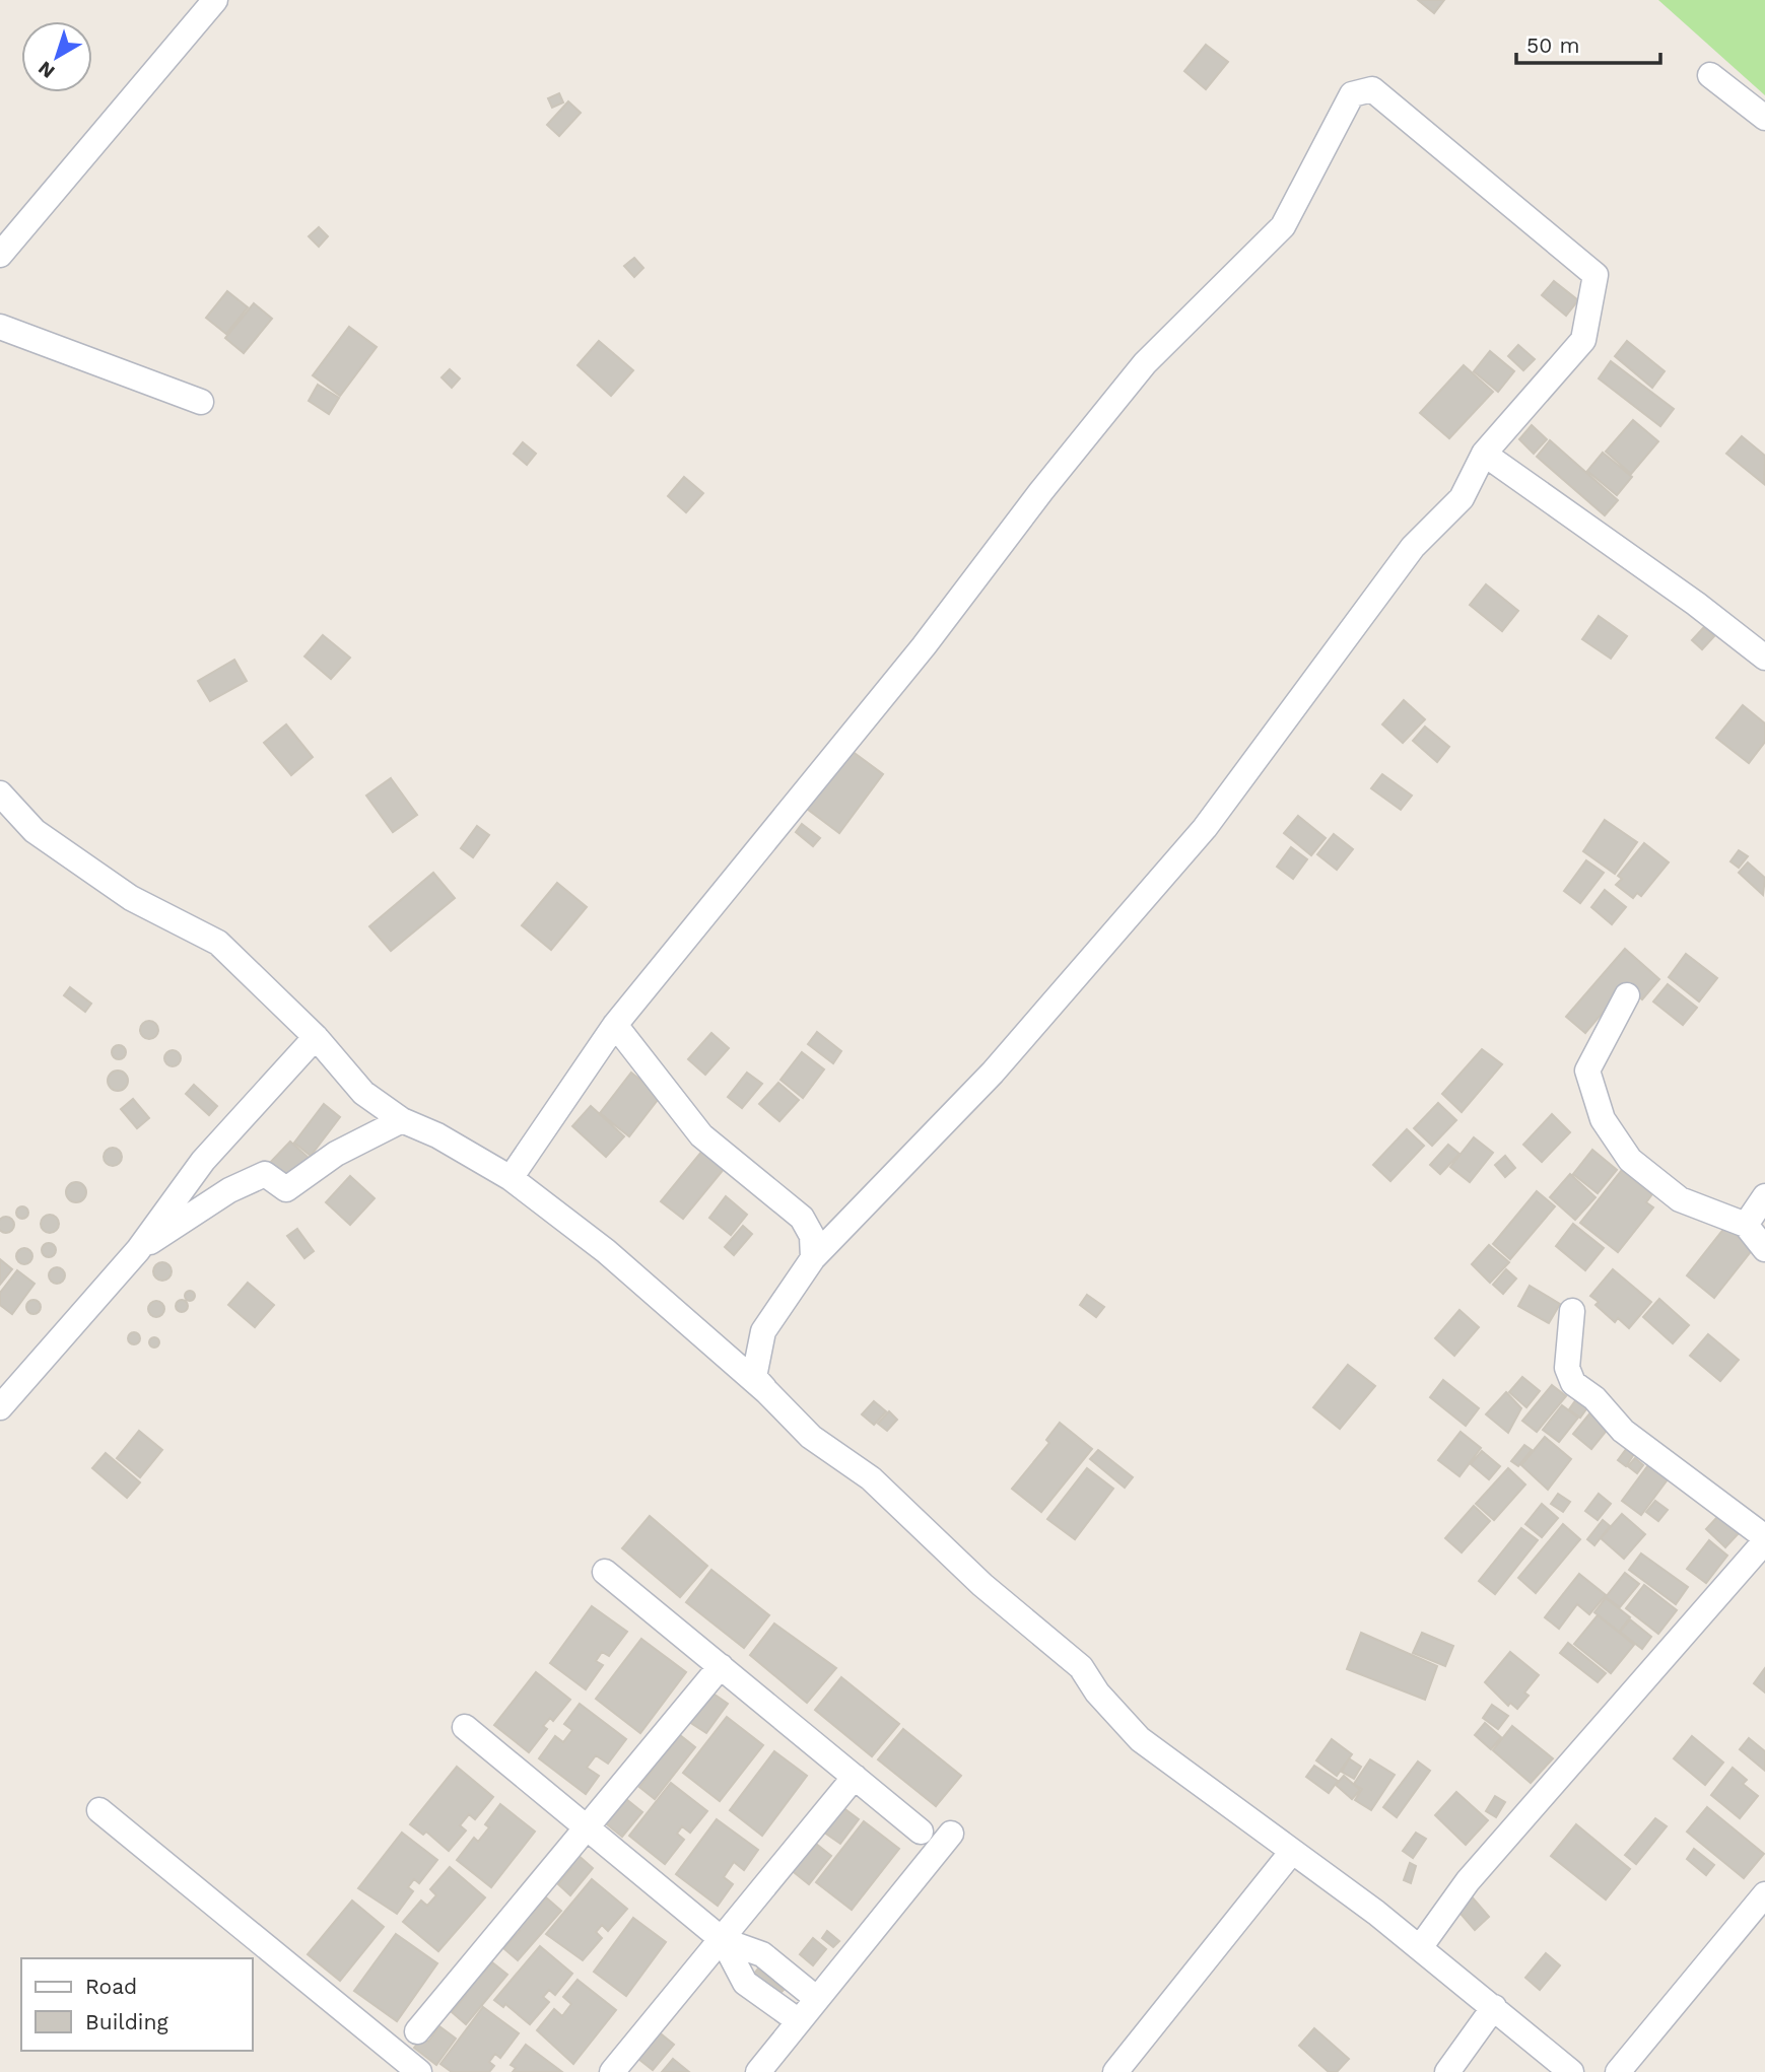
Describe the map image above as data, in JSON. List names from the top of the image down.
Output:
{
  "legend": ["Road", "Building"],
  "scale_bar": "50 m",
  "north": "bottom left"
}
